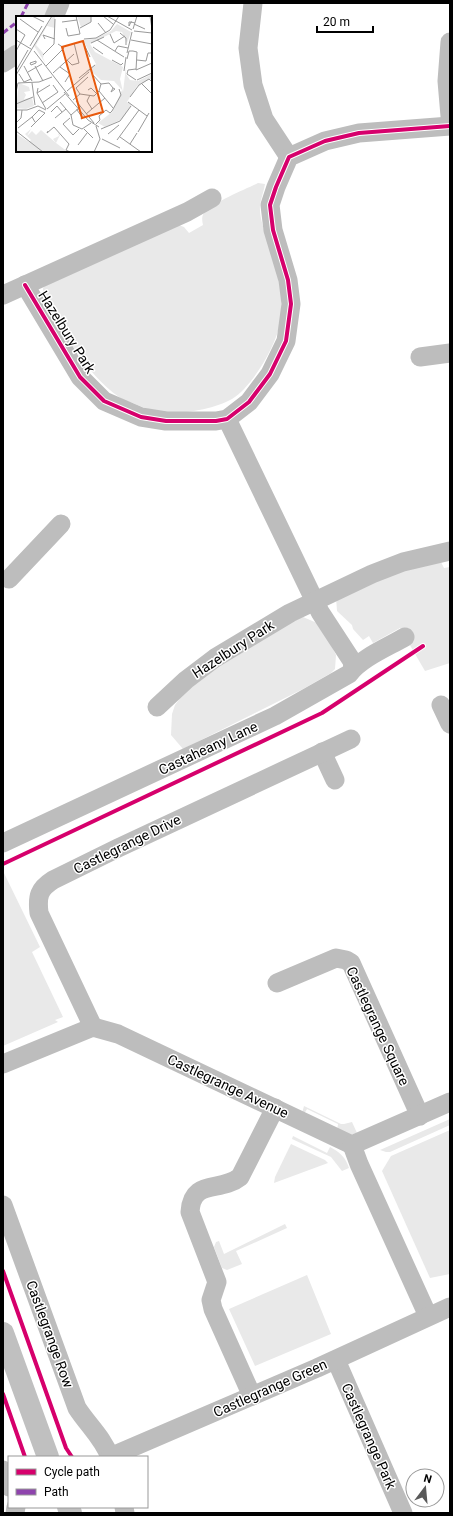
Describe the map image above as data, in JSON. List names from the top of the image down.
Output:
{
  "streets": {
    "street": [
      "Hazelbury Park",
      "Castaheany Lane",
      "Castlegrange Drive",
      "Castlegrange Square",
      "Castlegrange Avenue",
      "Castlegrange Row",
      "Castlegrange Green",
      "Castlegrange Park"
    ]
  },
  "crossings": [
    ["Castlegrange Drive", "Castlegrange Avenue"],
    ["Castlegrange Green", "Castlegrange Park"]
  ],
  "legend": ["Cycle path", "Path"],
  "scale_bar": "20 m",
  "north": "top"
}
